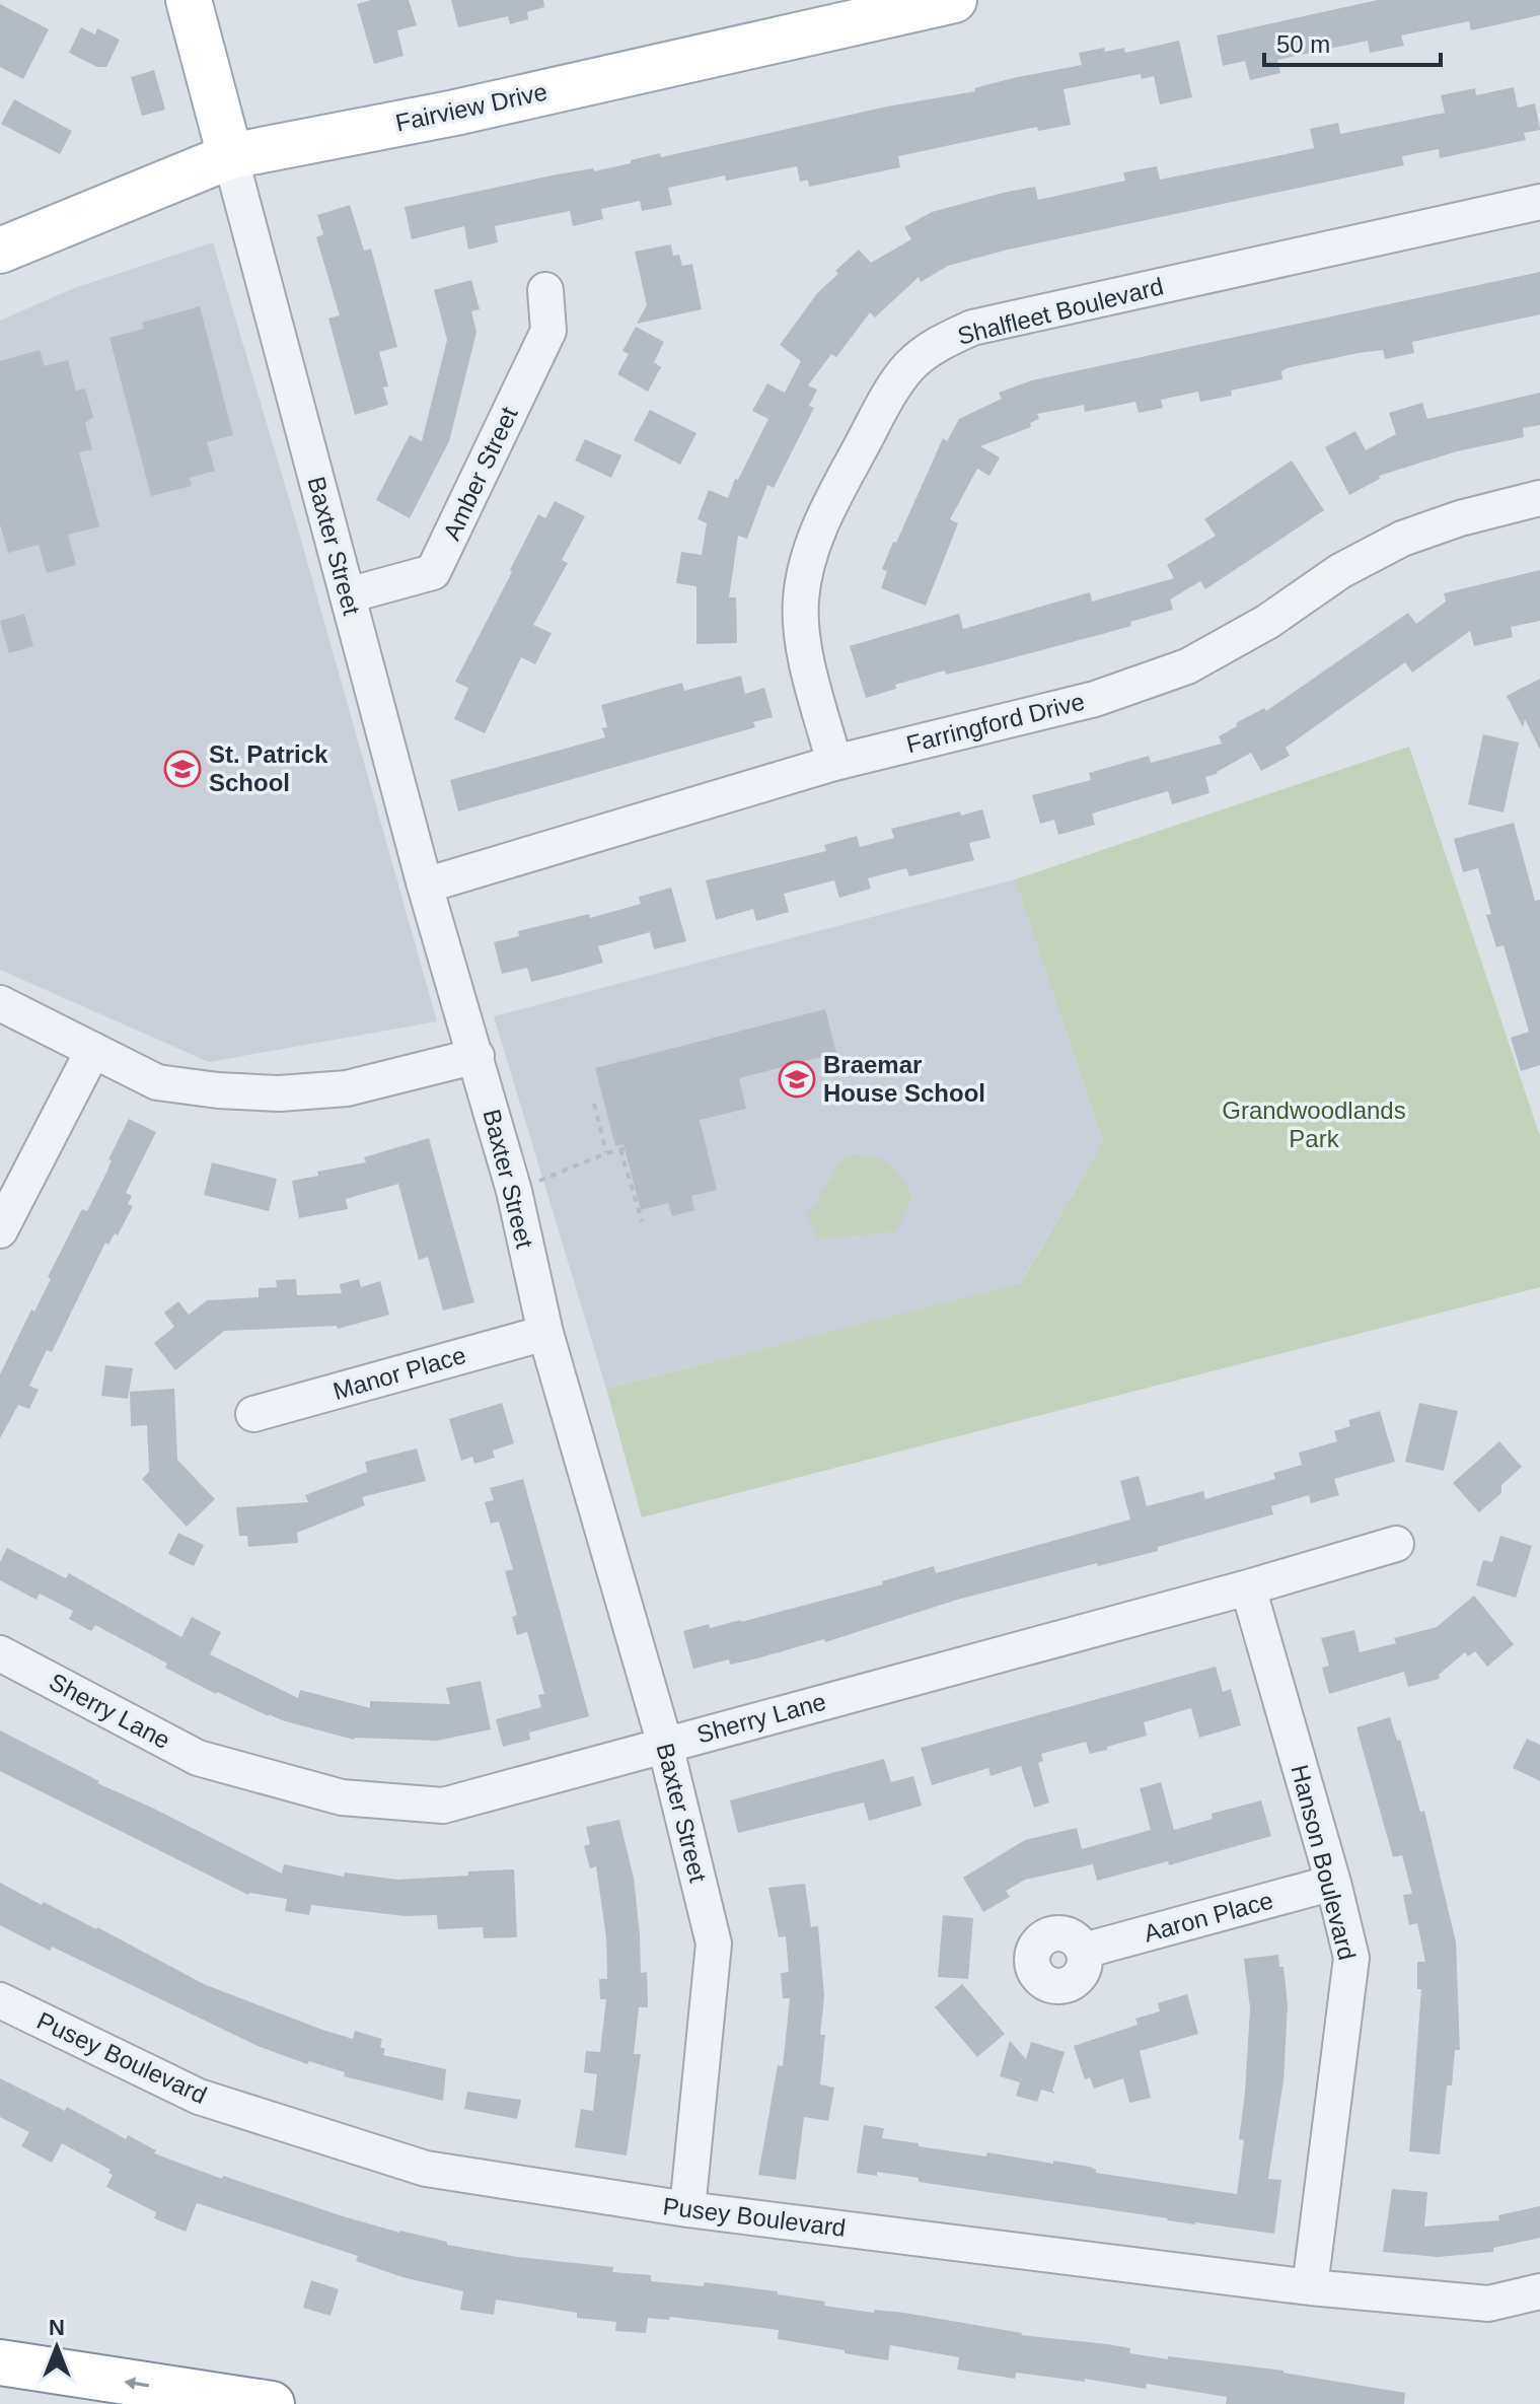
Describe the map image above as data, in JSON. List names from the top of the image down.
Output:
{
  "streets": {
    "main road": ["Fairview Drive"],
    "street": [
      "Shalfleet Boulevard",
      "Amber Street",
      "Baxter Street",
      "Farringford Drive",
      "Manor Place",
      "Sherry Lane",
      "Hanson Boulevard",
      "Aaron Place",
      "Pusey Boulevard"
    ]
  },
  "crossings": [
    ["Fairview Drive", "Baxter Street"],
    ["Shalfleet Boulevard", "Farringford Drive"],
    ["Amber Street", "Baxter Street"],
    ["Baxter Street", "Farringford Drive"],
    ["Baxter Street", "Manor Place"],
    ["Baxter Street", "Sherry Lane"],
    ["Baxter Street", "Pusey Boulevard"],
    ["Sherry Lane", "Hanson Boulevard"],
    ["Hanson Boulevard", "Aaron Place"],
    ["Hanson Boulevard", "Pusey Boulevard"]
  ],
  "parks": ["Grandwoodlands Park"],
  "places": {
    "school or university": ["St. Patrick School", "Braemar House School"]
  },
  "scale_bar": "50 m",
  "north": "top"
}
